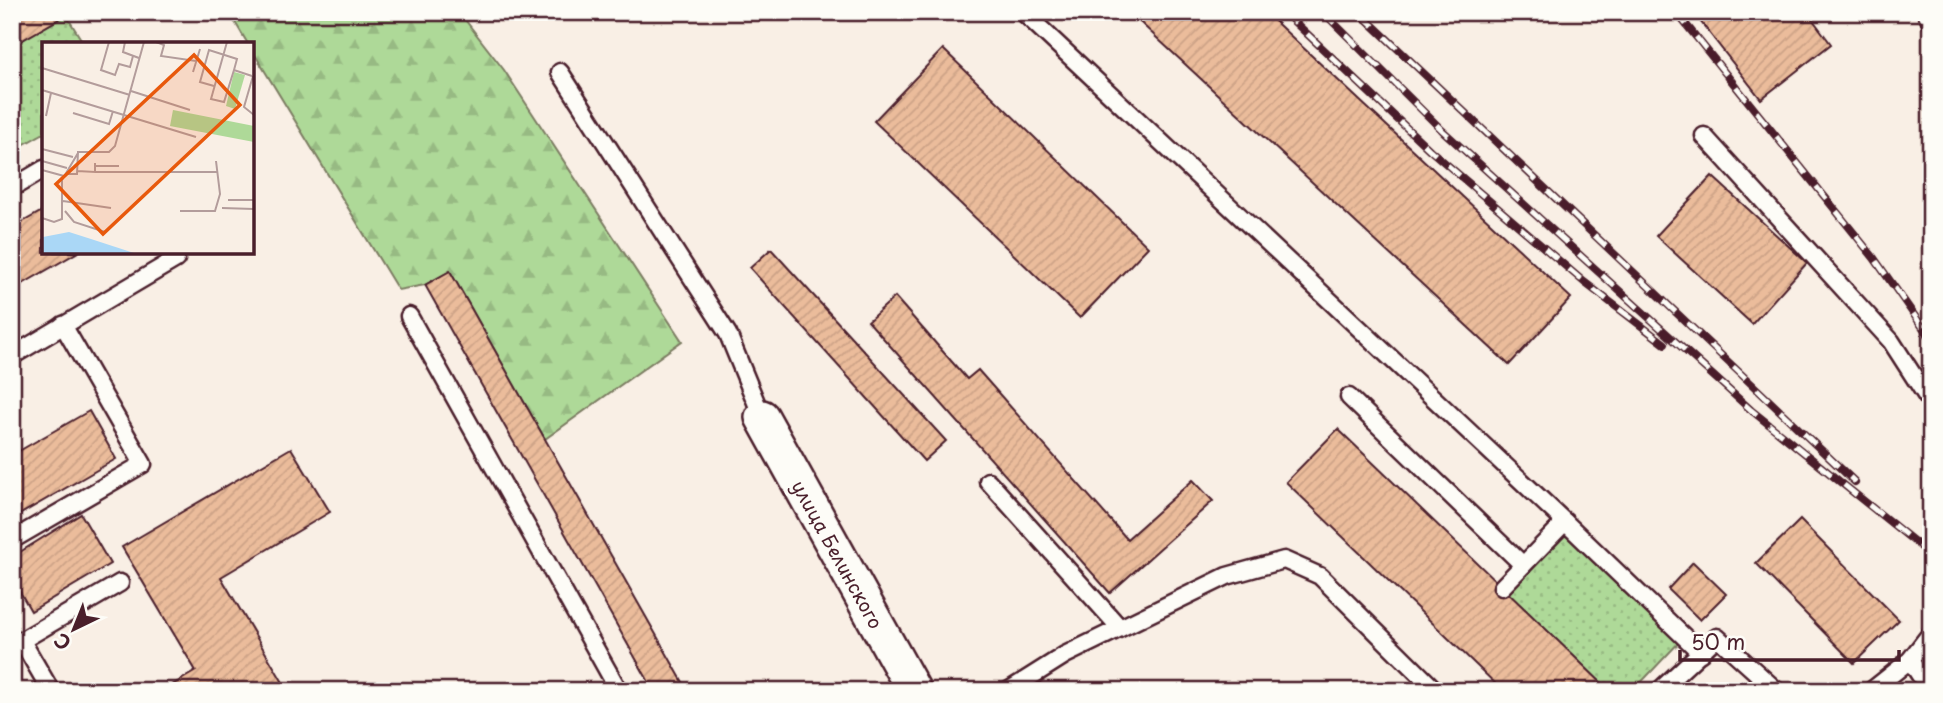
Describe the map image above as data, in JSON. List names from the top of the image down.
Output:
{
  "streets": {
    "street": ["улица Белинского"]
  },
  "scale_bar": "50 m",
  "north": "bottom left"
}
